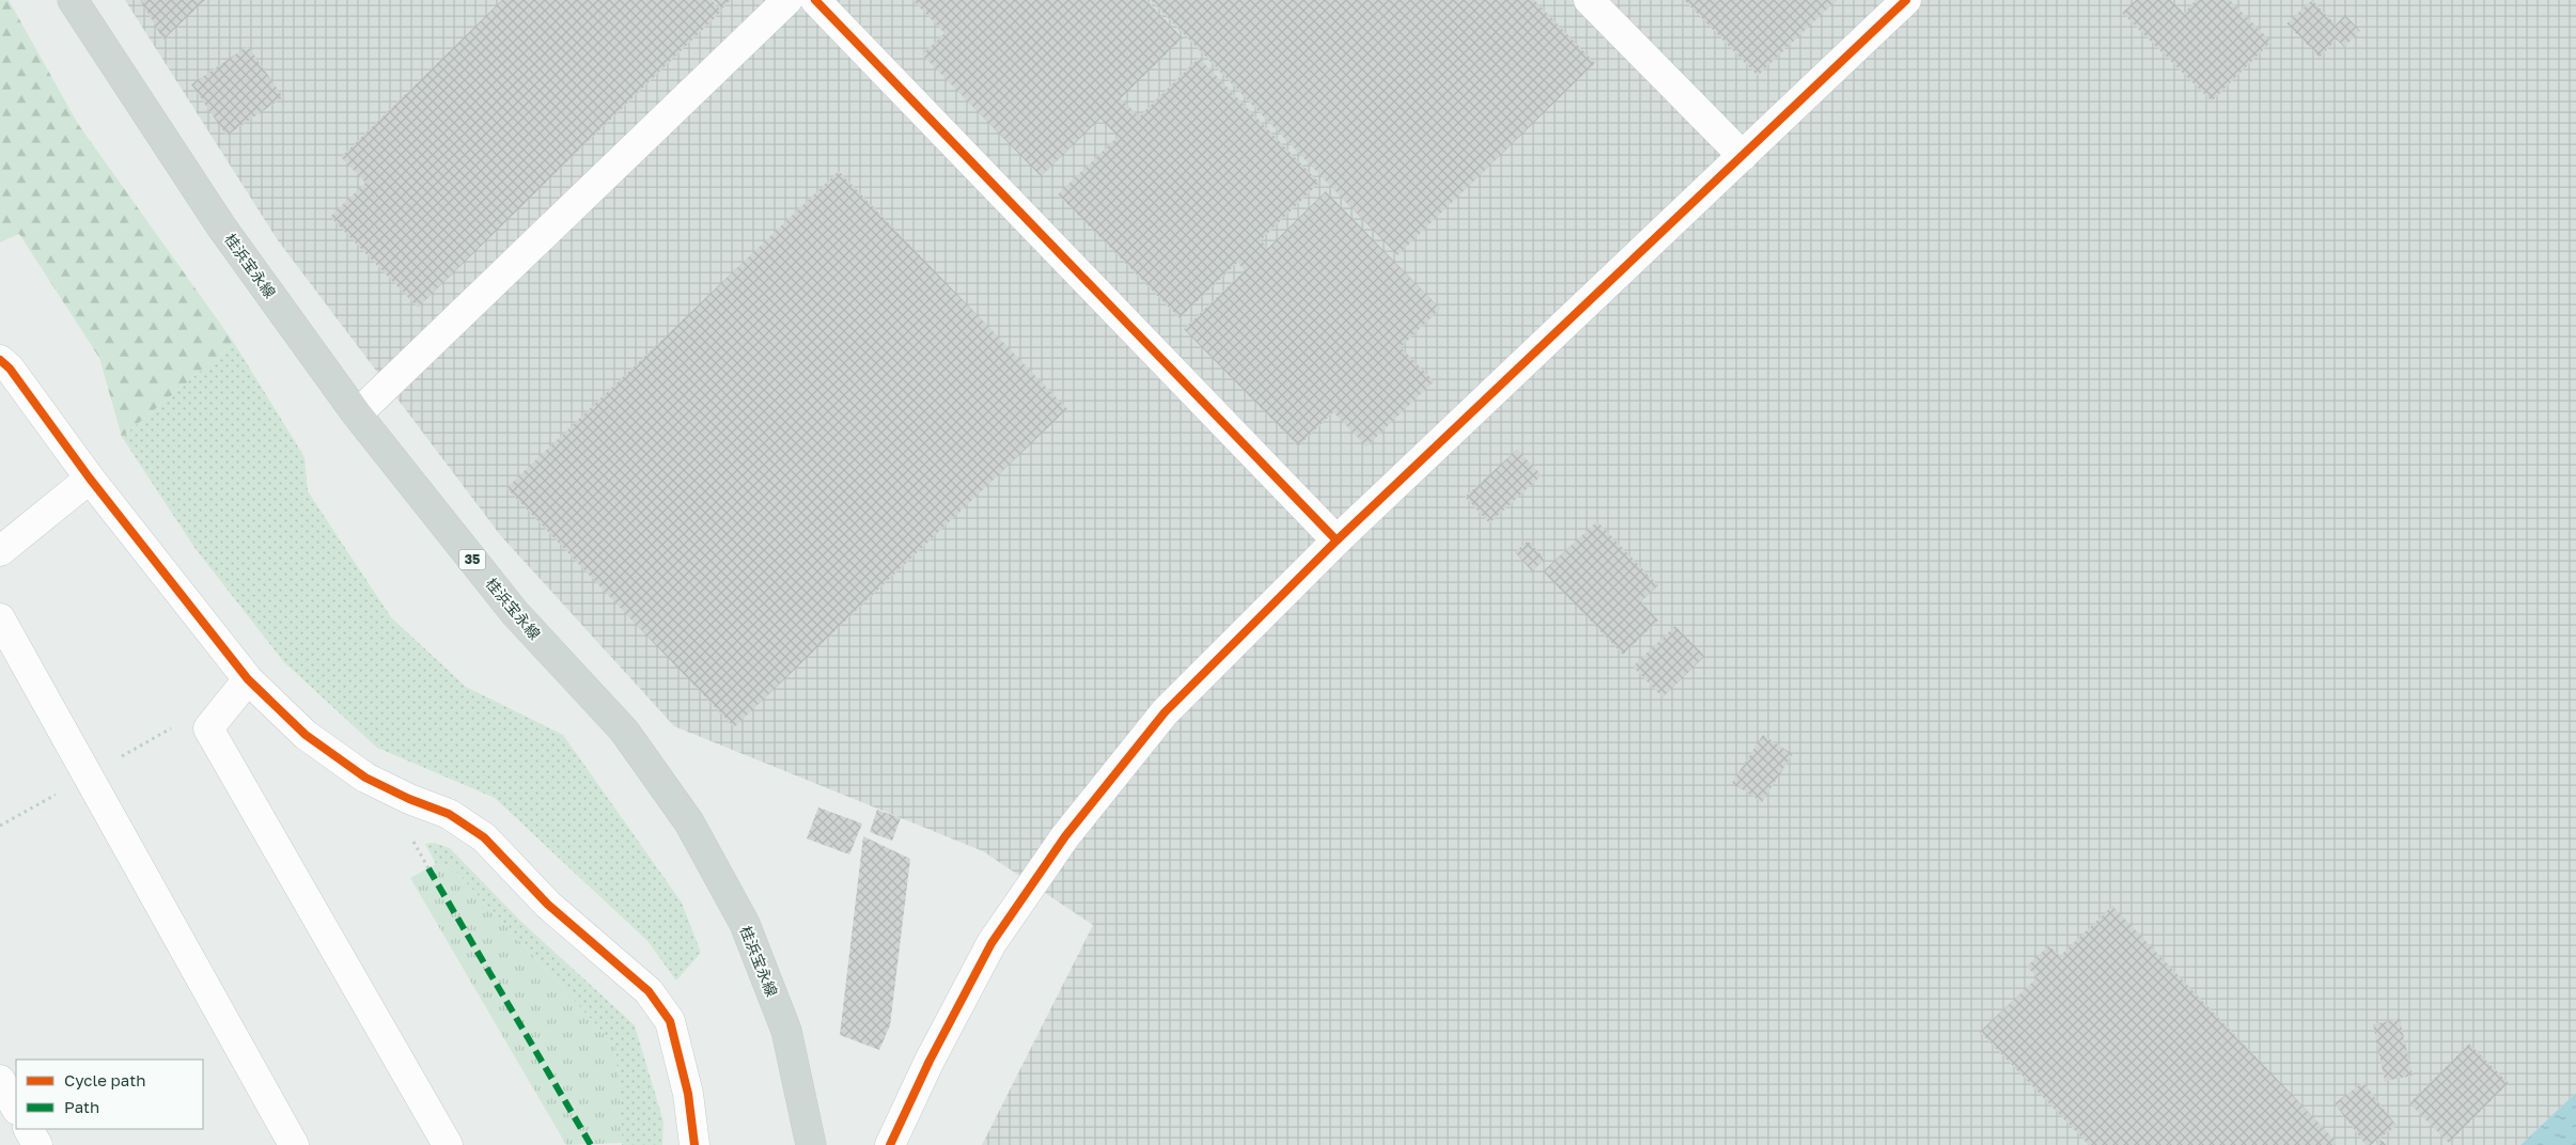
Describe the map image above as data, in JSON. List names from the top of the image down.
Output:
{
  "streets": {
    "main road": ["桂浜宝永線", "35"]
  },
  "legend": ["Cycle path", "Path"]
}
